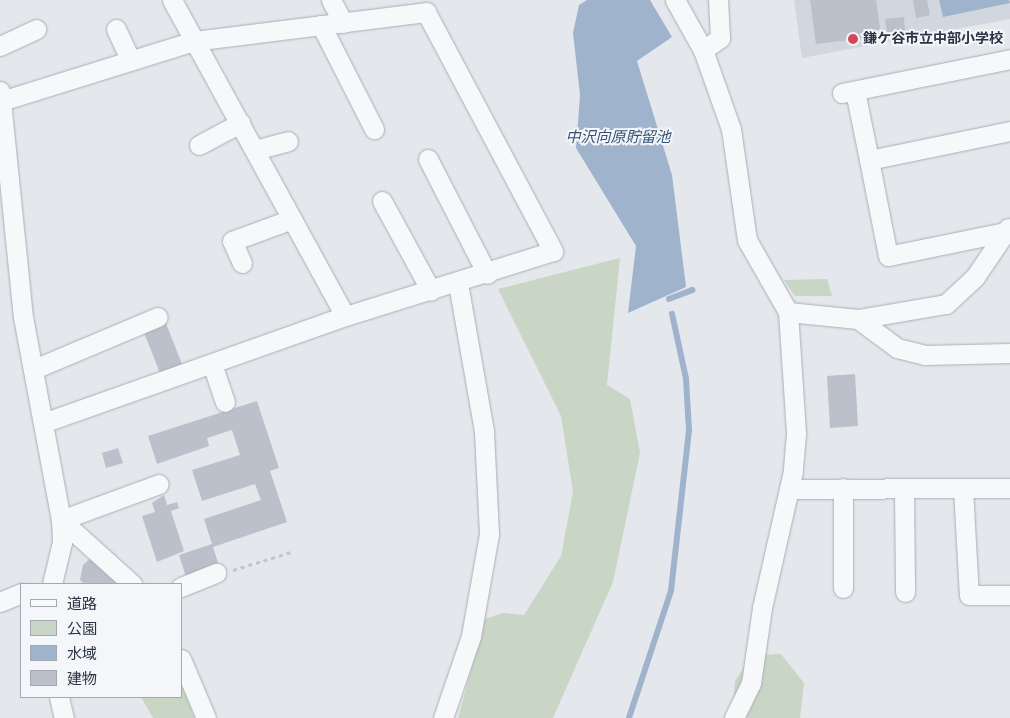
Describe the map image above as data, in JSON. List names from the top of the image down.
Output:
{
  "water": ["中沢向原貯留池"],
  "places": ["鎌ケ谷市立中部小学校"],
  "legend": [
    "道路",
    "公園",
    "水域",
    "建物"
  ]
}
